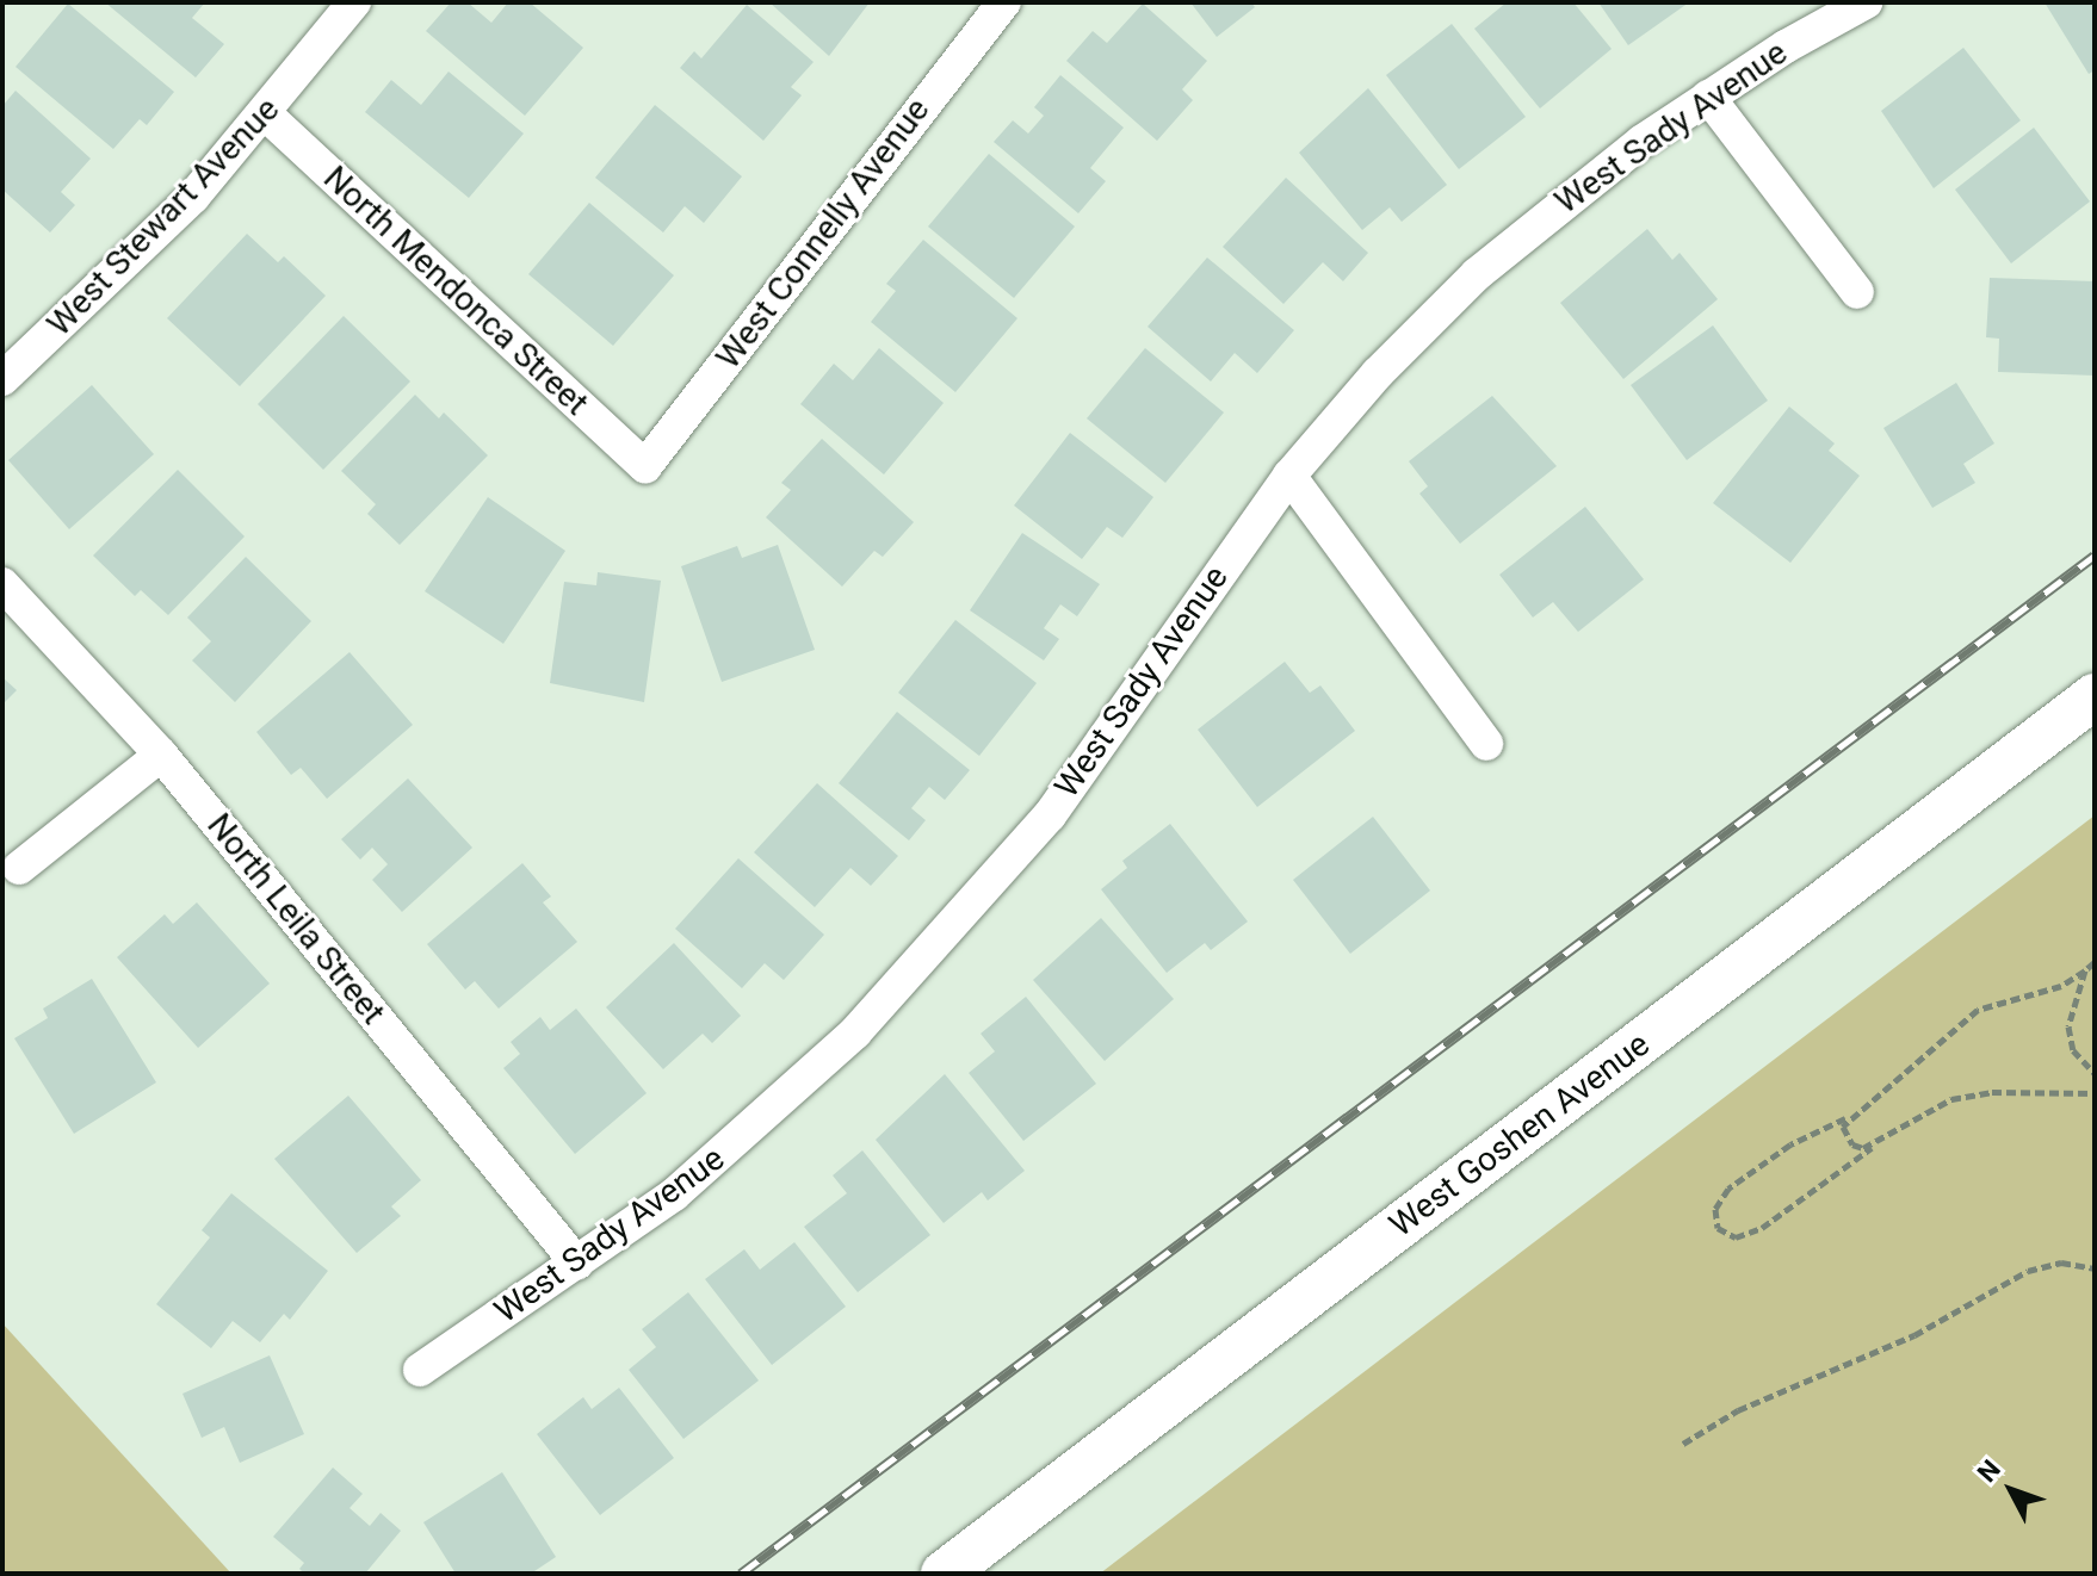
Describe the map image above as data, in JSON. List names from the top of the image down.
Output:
{
  "streets": {
    "main road": ["West Goshen Avenue"],
    "street": [
      "West Sady Avenue",
      "West Stewart Avenue",
      "West Connelly Avenue",
      "North Mendonca Street",
      "North Leila Street"
    ]
  },
  "crossings": [
    ["West Sady Avenue", "North Leila Street"],
    ["West Stewart Avenue", "North Mendonca Street"],
    ["West Connelly Avenue", "North Mendonca Street"]
  ],
  "north": "top left"
}
